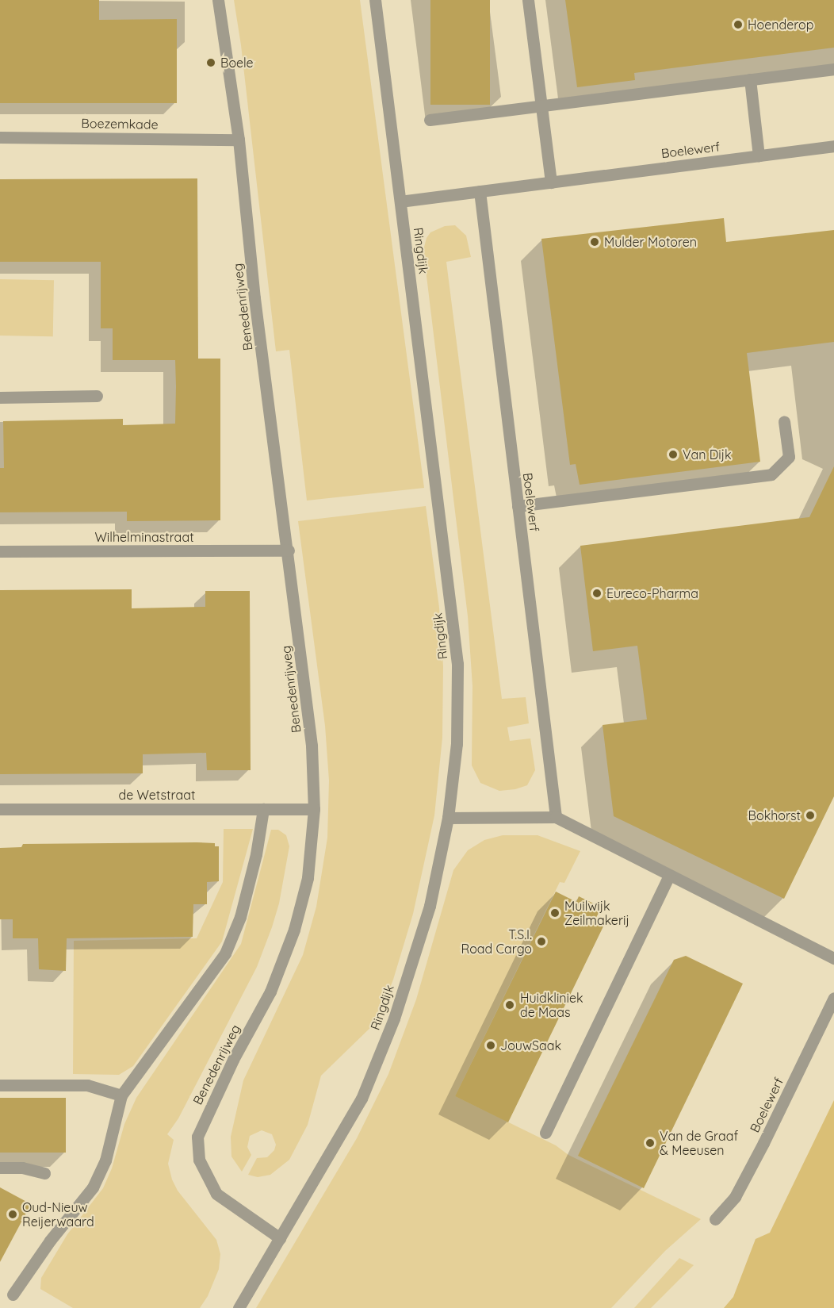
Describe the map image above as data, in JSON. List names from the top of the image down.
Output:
{
  "streets": {
    "street": [
      "Boezemkade",
      "Boelewerf",
      "Ringdijk",
      "Benedenrijweg",
      "Wilhelminastraat",
      "de Wetstraat"
    ]
  },
  "crossings": [
    ["Boezemkade", "Benedenrijweg"],
    ["Boelewerf", "Ringdijk"],
    ["Ringdijk", "Benedenrijweg"],
    ["Benedenrijweg", "Wilhelminastraat"],
    ["Benedenrijweg", "de Wetstraat"]
  ],
  "places": [
    "Hoenderop",
    "Boele",
    "Mulder Motoren",
    "Van Dijk",
    "Eureco-Pharma",
    "Bokhorst",
    "Muilwijk Zeilmakerij",
    "T.S.I. Road Cargo",
    "Huidkliniek de Maas",
    "JouwSaak",
    "Van de Graaf & Meeusen",
    "Oud-Nieuw Reijerwaard"
  ]
}
